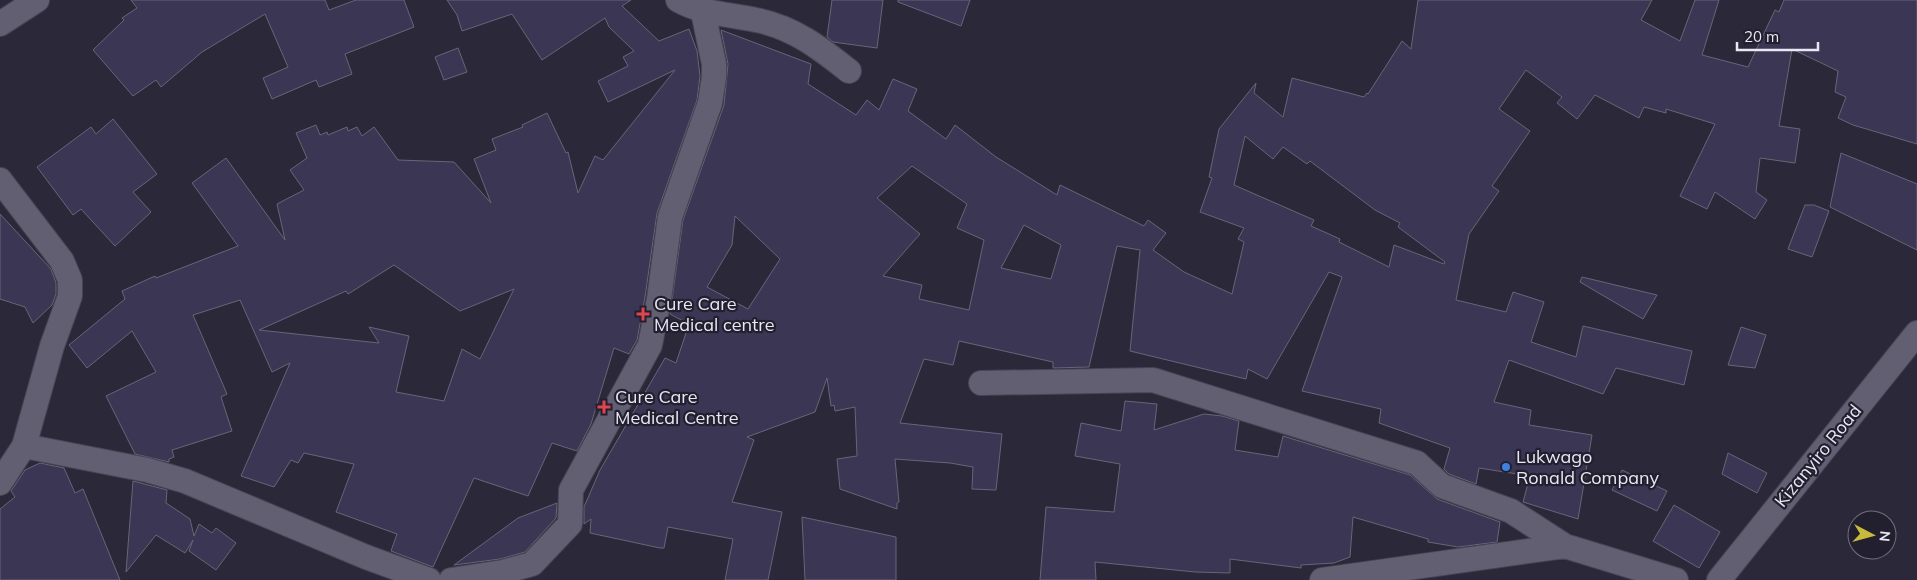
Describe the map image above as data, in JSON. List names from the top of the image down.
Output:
{
  "streets": {
    "street": ["Kizanyiro Road"]
  },
  "places": {
    "health": ["Cure Care Medical centre", "Cure Care Medical Centre"],
    "other": ["Lukwago Ronald Company"]
  },
  "scale_bar": "20 m",
  "north": "right"
}
